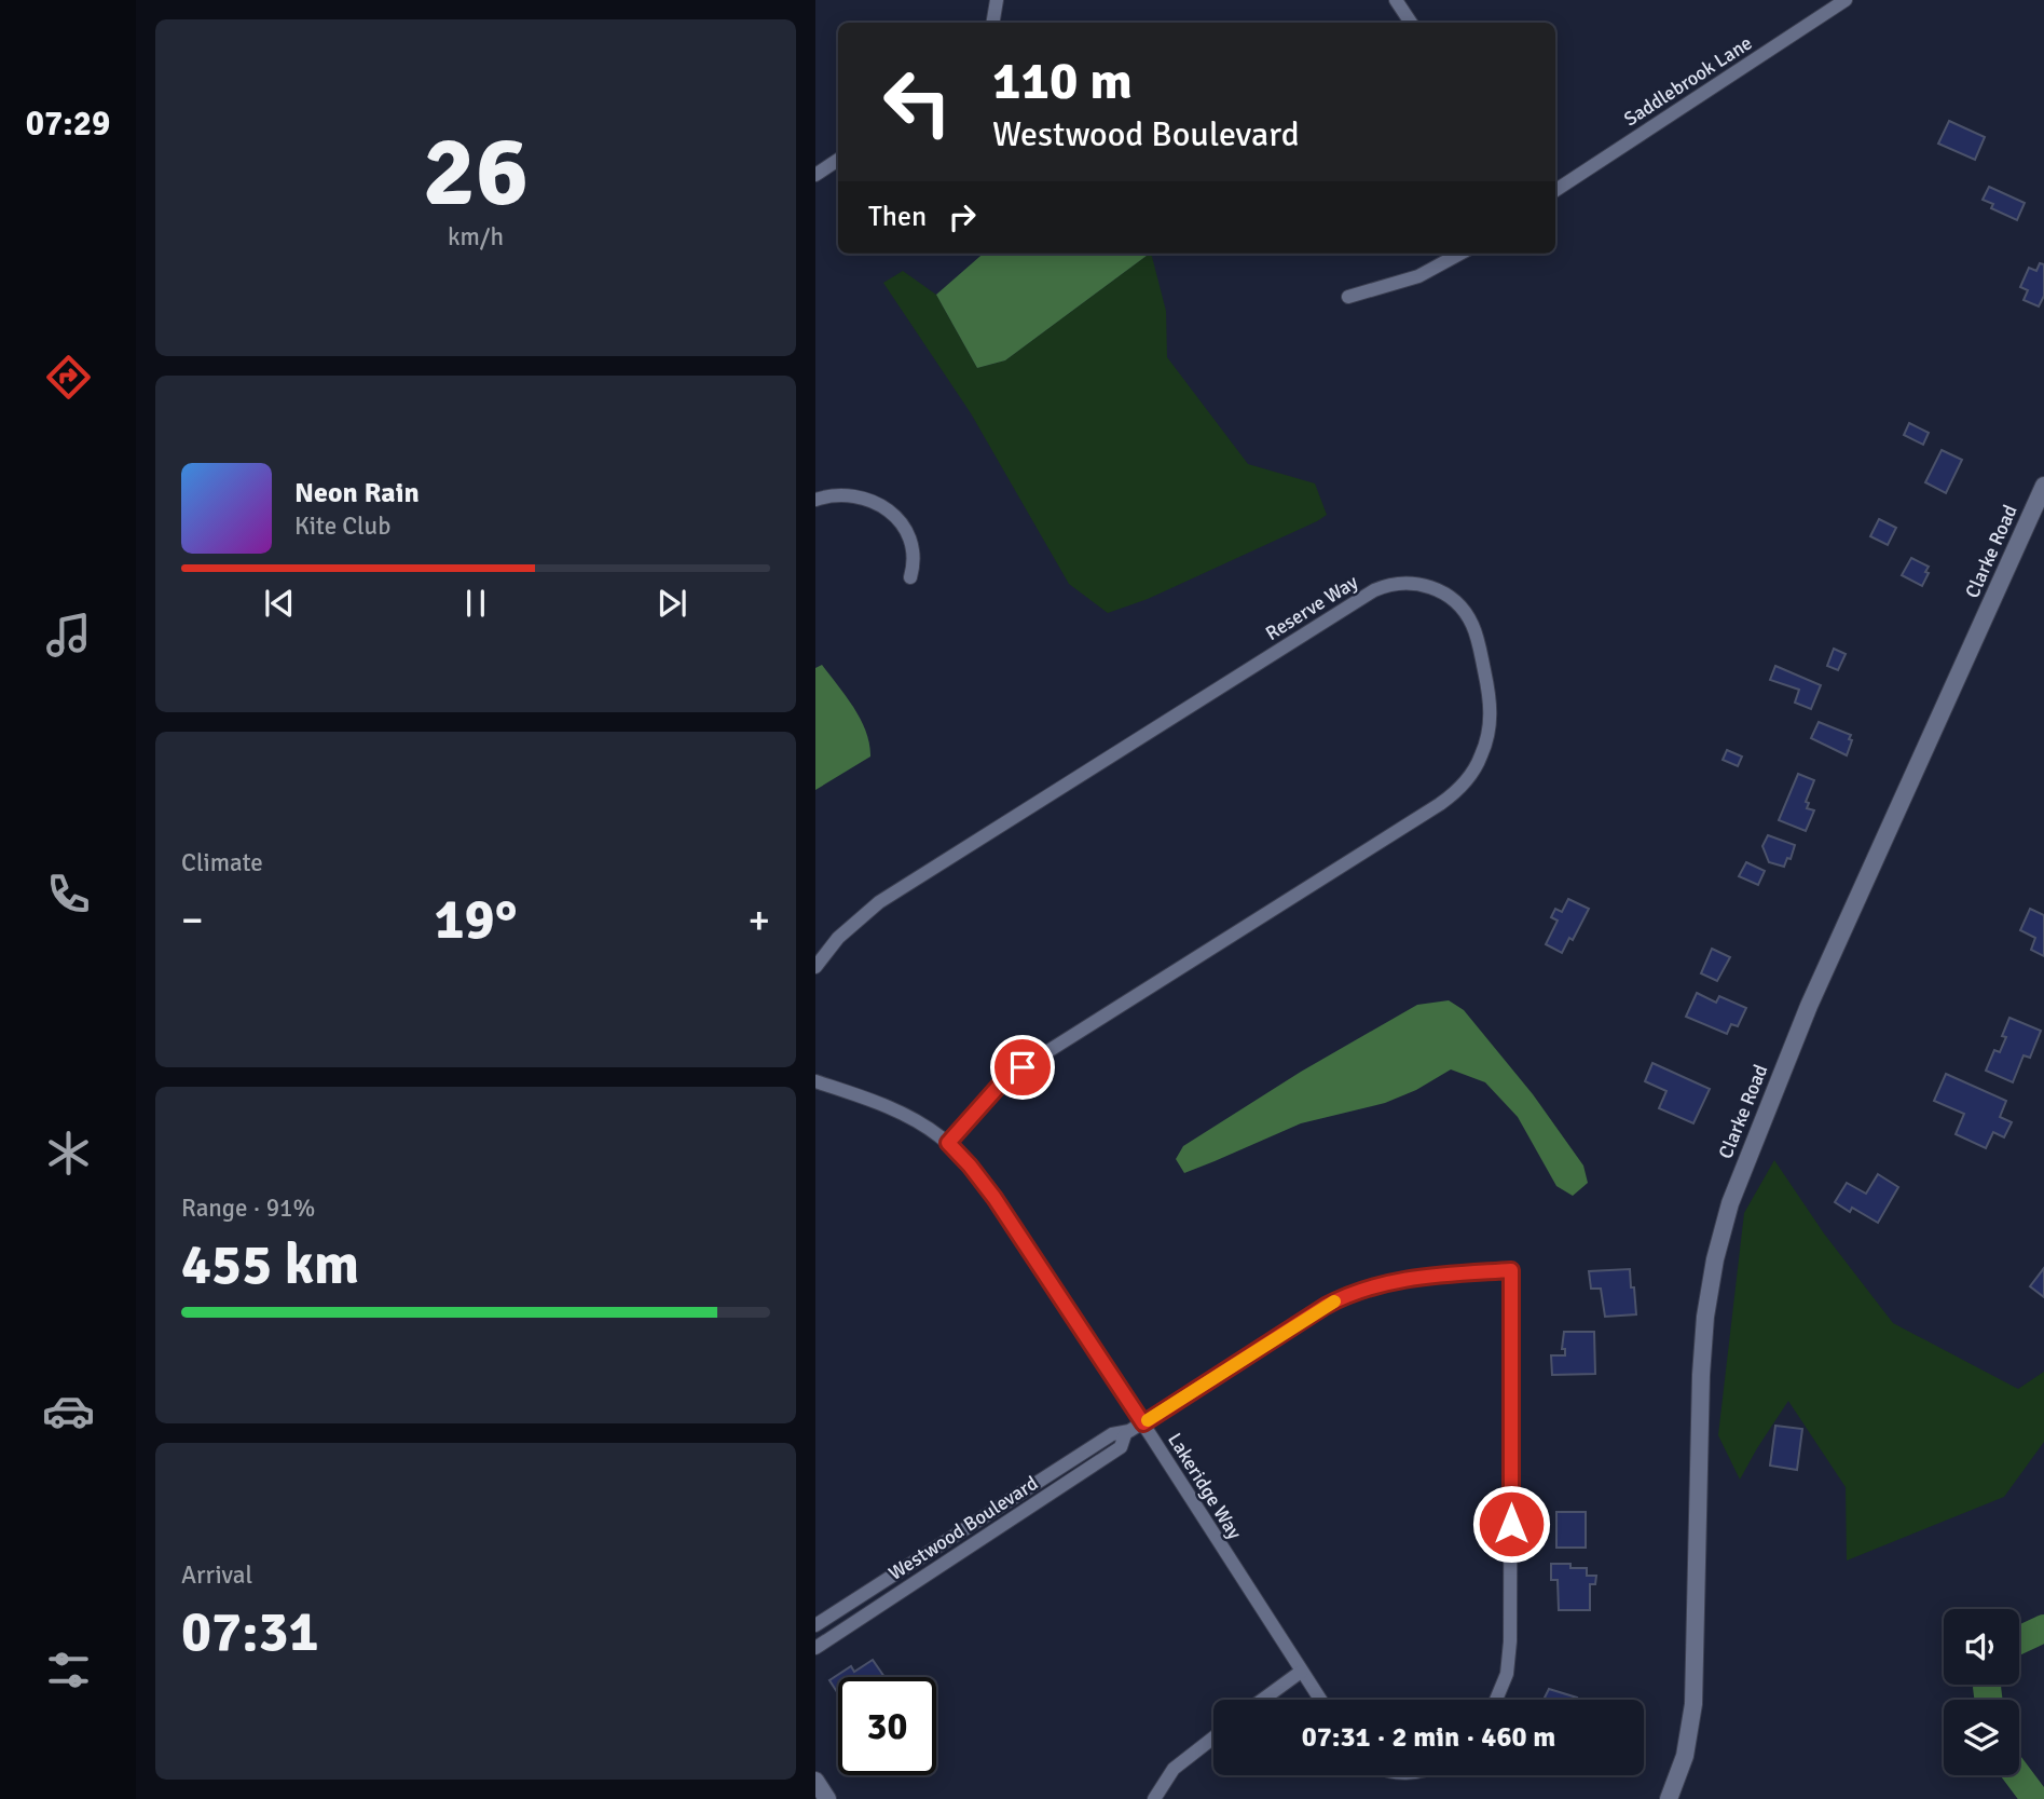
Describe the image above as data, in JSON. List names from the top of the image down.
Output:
{
  "streets": {
    "street": [
      "Saddlebrook Lane",
      "Clarke Road",
      "Reserve Way",
      "Lakeridge Way",
      "Westwood Boulevard"
    ]
  },
  "crossings": [
    ["Reserve Way", "Lakeridge Way"],
    ["Lakeridge Way", "Westwood Boulevard"]
  ],
  "page": {
    "tabs": "07:29",
    "tile": [
      ["26", "km/h"],
      "Climate",
      ["Range · 91%", "455 km"],
      ["Arrival", "07:31"]
    ],
    "turn": ["110 m", "Westwood Boulevard"],
    "then": "Then",
    "song": ["Neon Rain", "Kite Club"],
    "heat": ["−", "19°", "+"],
    "limit": "30",
    "trip": "07:31 · 2 min · 460 m"
  }
}
